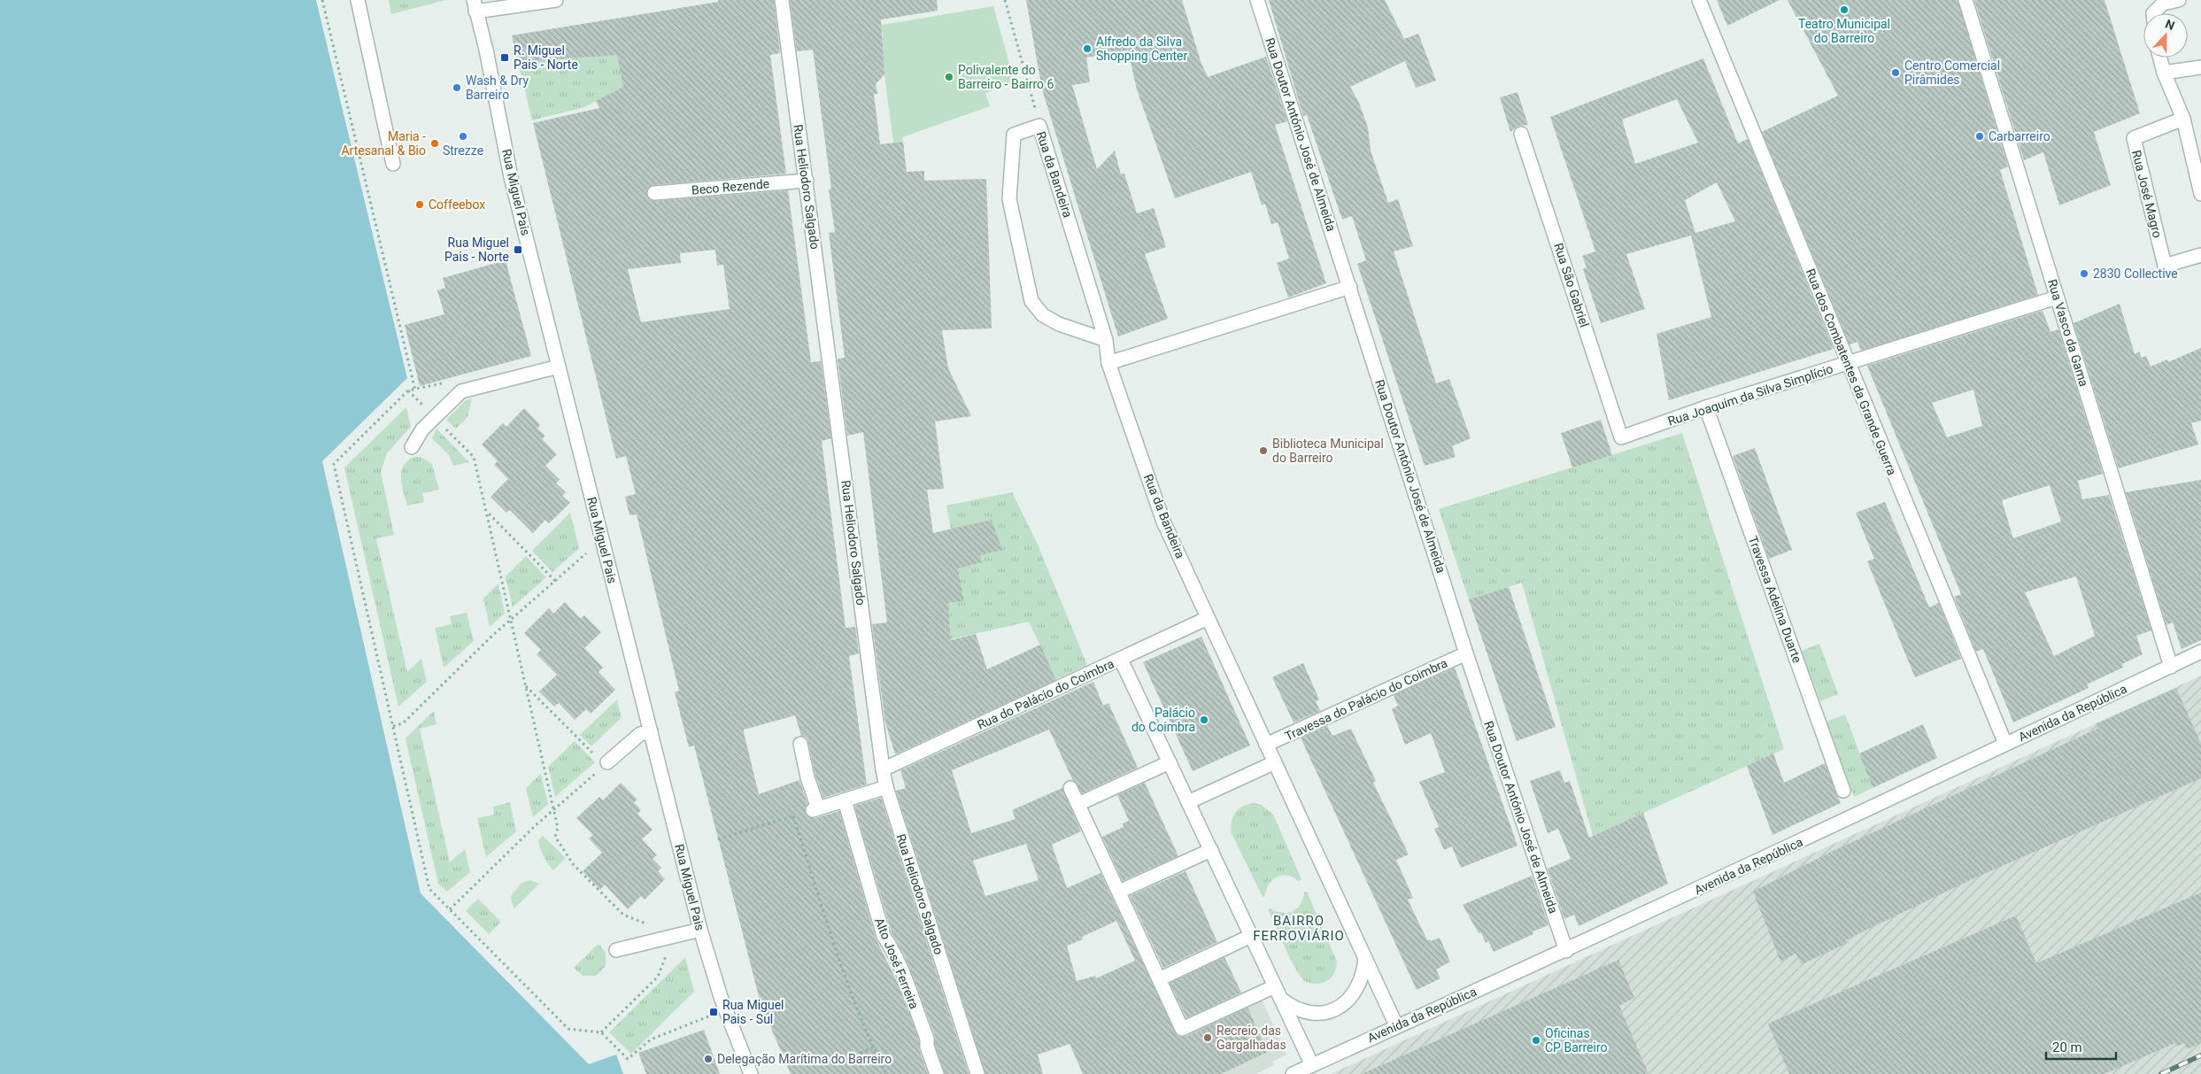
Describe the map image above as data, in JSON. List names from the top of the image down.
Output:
{
  "streets": {
    "street": [
      "Rua Doutor António José de Almeida",
      "Rua da Bandeira",
      "Beco Rezende",
      "Rua Heliodoro Salgado",
      "Rua Miguel Pais",
      "Rua José Magro",
      "Rua São Gabriel",
      "Rua Vasco da Gama",
      "Rua dos Combatentes da Grande Guerra",
      "Rua Joaquim da Silva Simplício",
      "Travessa Adelina Duarte",
      "Rua do Palácio do Coimbra",
      "Travessa do Palácio do Coimbra",
      "Avenida da República",
      "Alto José Ferreira"
    ]
  },
  "crossings": [
    ["Rua Doutor António José de Almeida", "Travessa do Palácio do Coimbra"],
    ["Rua Doutor António José de Almeida", "Avenida da República"],
    ["Rua da Bandeira", "Rua do Palácio do Coimbra"],
    ["Rua da Bandeira", "Travessa do Palácio do Coimbra"],
    ["Rua da Bandeira", "Avenida da República"],
    ["Beco Rezende", "Rua Heliodoro Salgado"],
    ["Rua Heliodoro Salgado", "Rua do Palácio do Coimbra"],
    ["Rua São Gabriel", "Rua Joaquim da Silva Simplício"],
    ["Rua Vasco da Gama", "Rua Joaquim da Silva Simplício"],
    ["Rua Vasco da Gama", "Avenida da República"],
    ["Rua dos Combatentes da Grande Guerra", "Rua Joaquim da Silva Simplício"],
    ["Rua dos Combatentes da Grande Guerra", "Avenida da República"],
    ["Rua Joaquim da Silva Simplício", "Travessa Adelina Duarte"]
  ],
  "districts": ["BAIRRO FERROVIÁRIO"],
  "places": {
    "other": [
      "Teatro Municipal do Barreiro",
      "Alfredo da Silva Shopping Center",
      "Centro Comercial Pirâmides",
      "Polivalente do Barreiro - Bairro 6",
      "Wash & Dry Barreiro",
      "Strezze",
      "Carbarreiro",
      "Maria - Artesanal & Bio",
      "Coffeebox",
      "2830 Collective",
      "Biblioteca Municipal do Barreiro",
      "Palácio do Coimbra",
      "Recreio das Gargalhadas",
      "Oficinas CP Barreiro",
      "Delegação Marítima do Barreiro"
    ],
    "transit": ["R. Miguel Pais - Norte", "Rua Miguel Pais - Norte", "Rua Miguel Pais - Sul"]
  },
  "scale_bar": "20 m",
  "north": "top"
}
